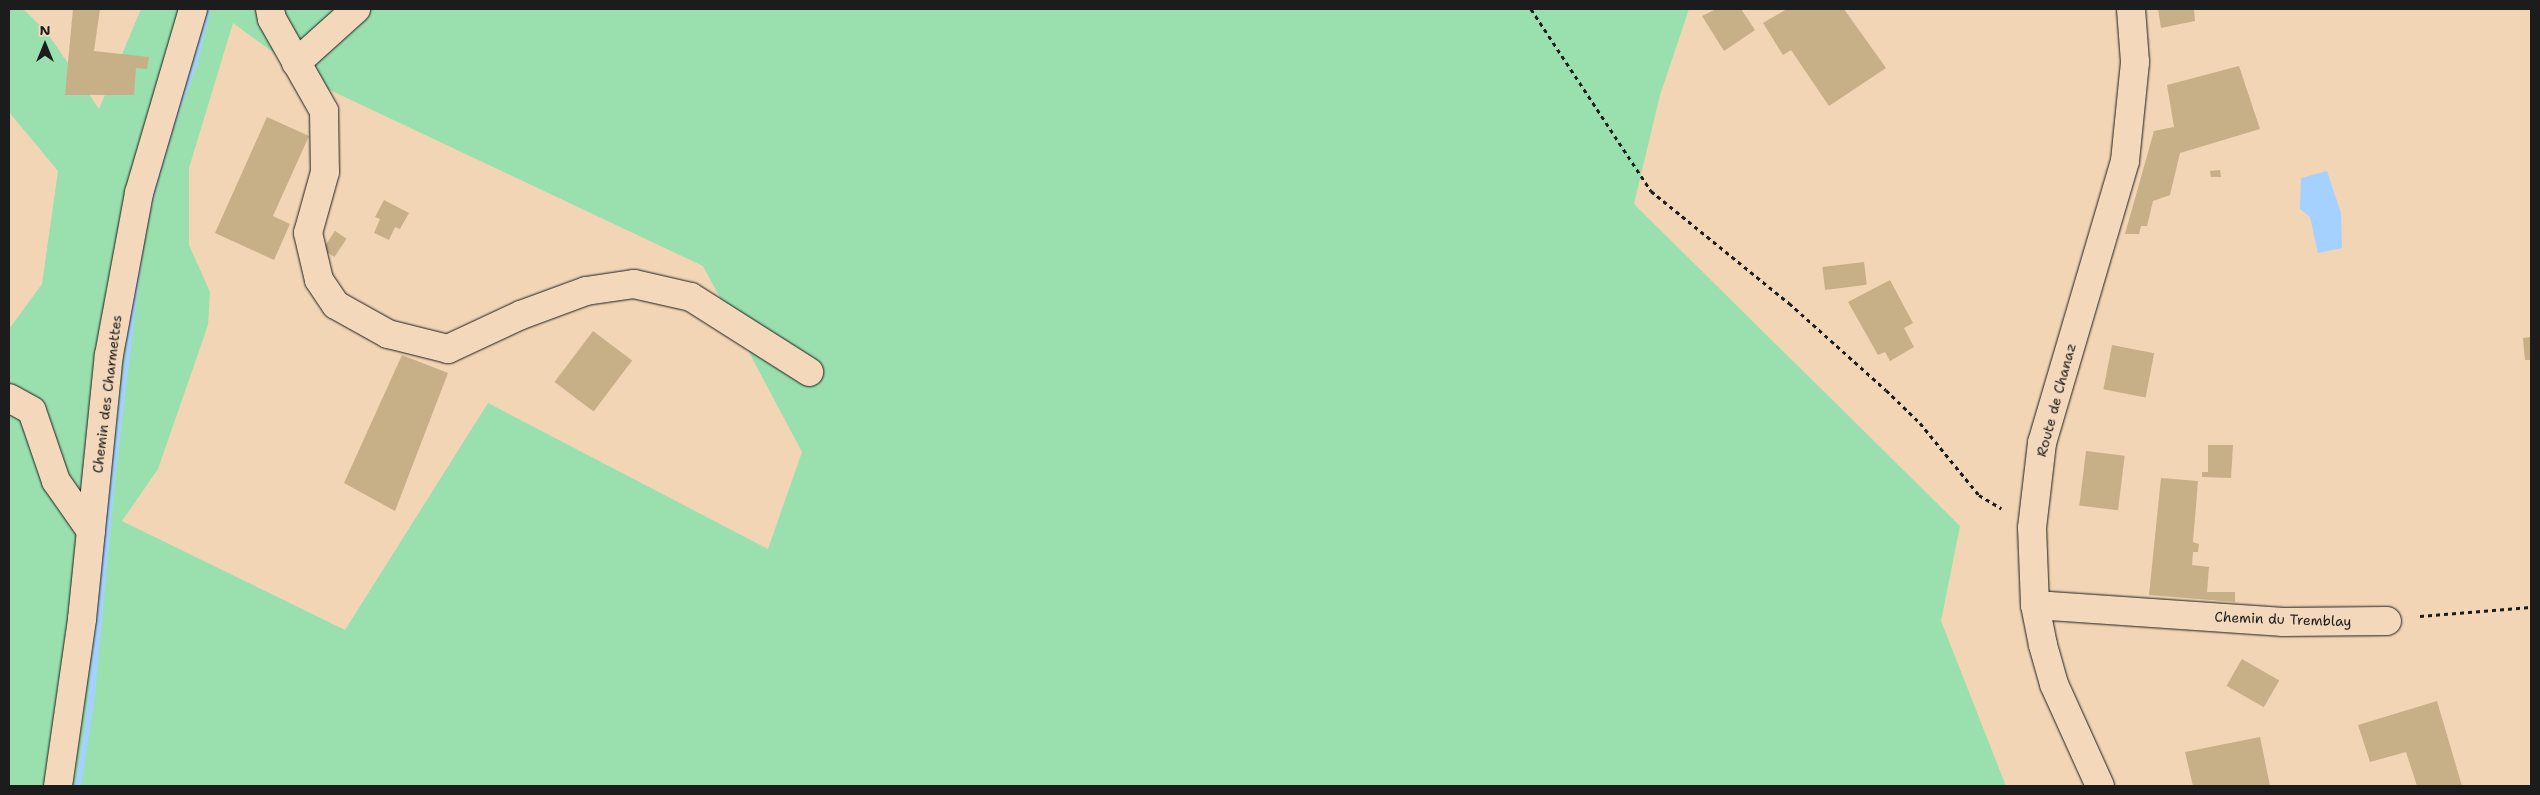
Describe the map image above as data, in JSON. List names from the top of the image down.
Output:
{
  "streets": {
    "street": ["Chemin des Charmettes", "Route de Chanaz", "Chemin du Tremblay"]
  },
  "crossings": [
    ["Route de Chanaz", "Chemin du Tremblay"]
  ],
  "north": "top"
}
